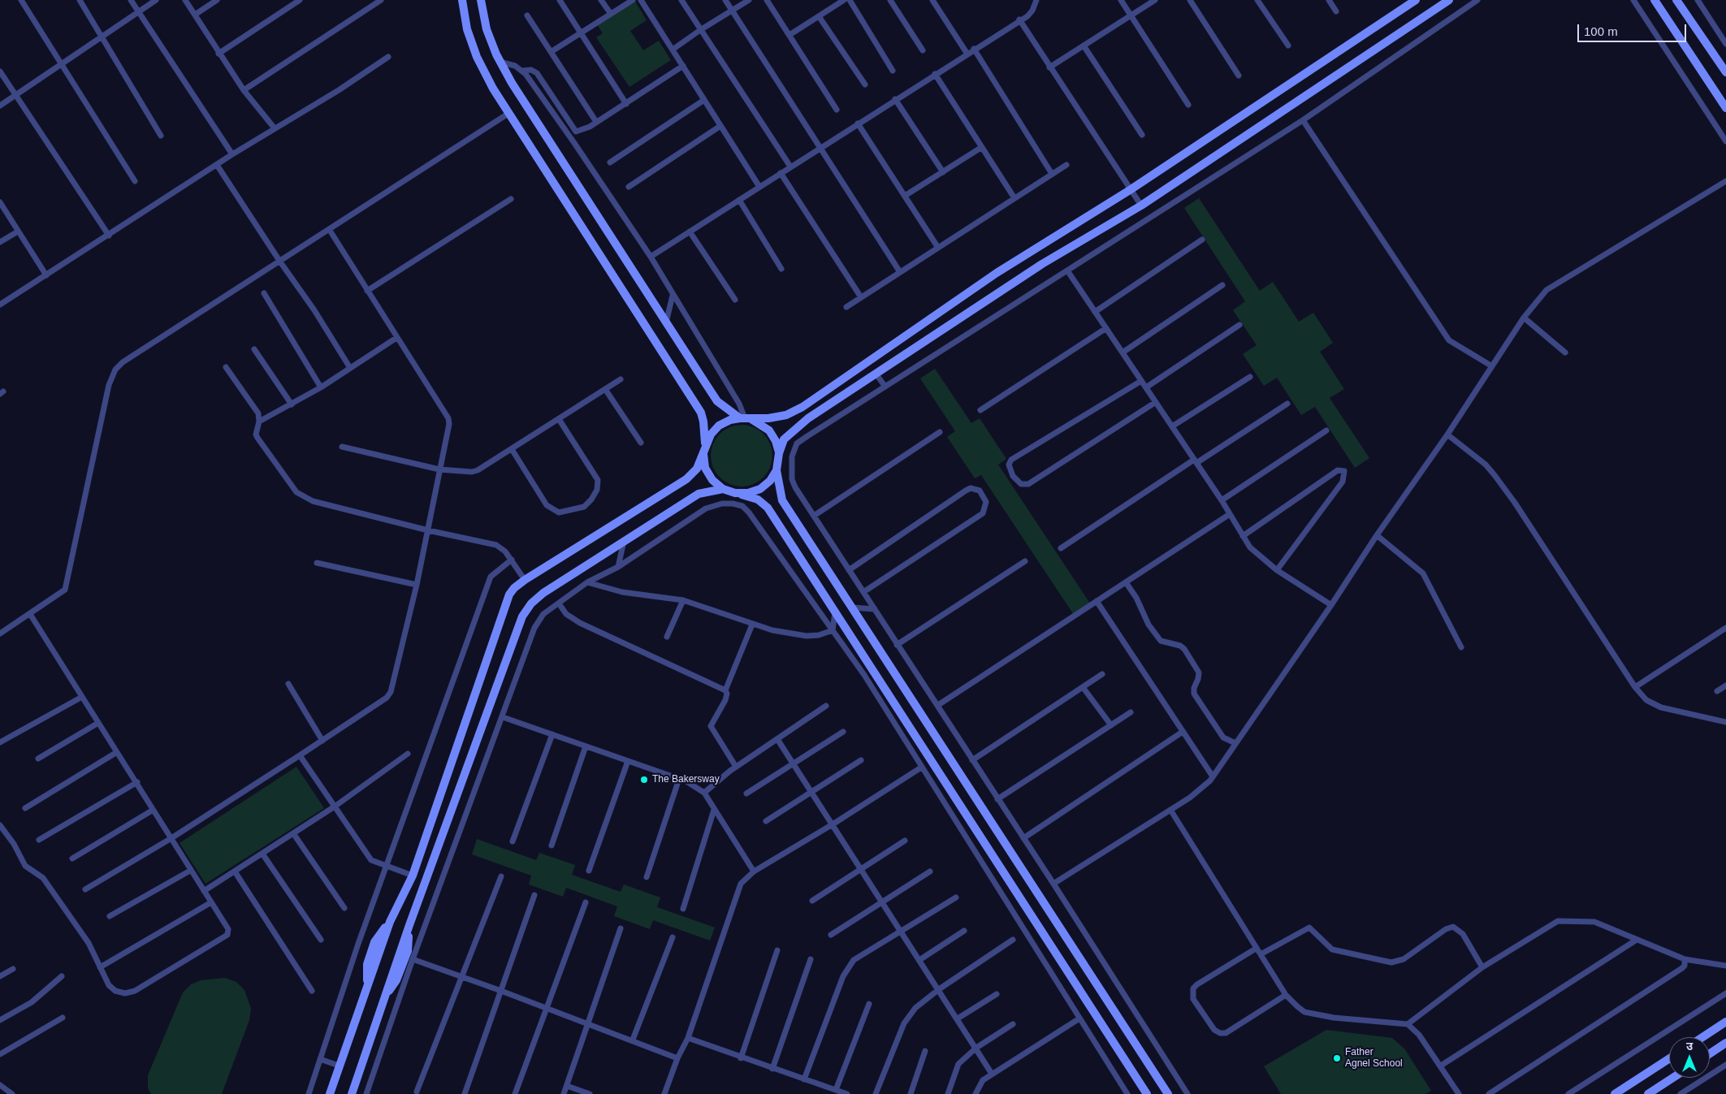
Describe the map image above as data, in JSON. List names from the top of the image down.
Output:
{
  "places": ["The Bakersway", "Father Agnel School"],
  "scale_bar": "100 m",
  "north": "top"
}
